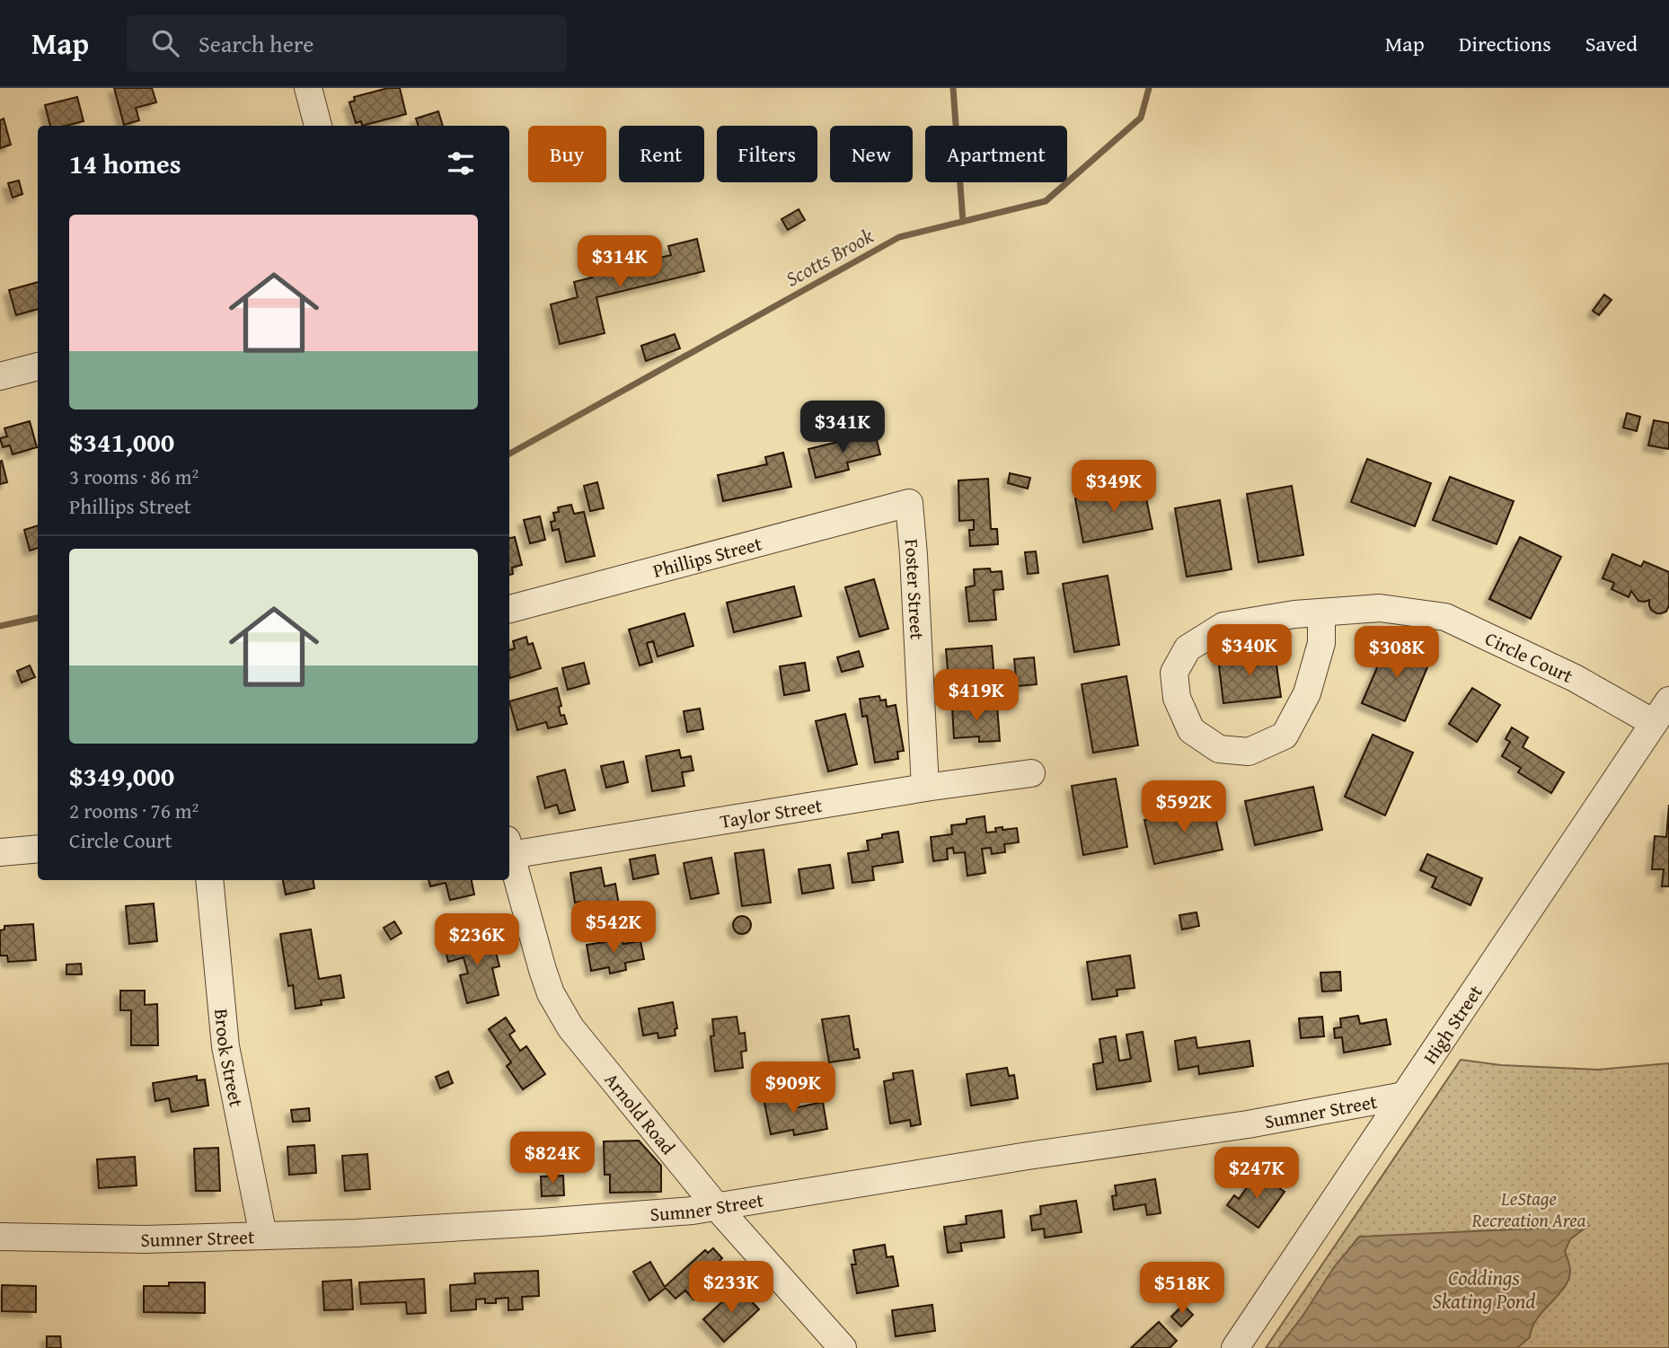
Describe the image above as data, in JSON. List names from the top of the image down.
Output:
{
  "streets": {
    "street": [
      "Phillips Street",
      "Foster Street",
      "Circle Court",
      "Taylor Street",
      "High Street",
      "Brook Street",
      "Sumner Street",
      "Arnold Road"
    ]
  },
  "crossings": [
    ["Phillips Street", "Foster Street"],
    ["Foster Street", "Taylor Street"],
    ["Circle Court", "High Street"],
    ["High Street", "Sumner Street"],
    ["Brook Street", "Sumner Street"],
    ["Sumner Street", "Arnold Road"]
  ],
  "water": ["Scotts Brook", "Coddings Skating Pond"],
  "parks": ["LeStage Recreation Area"],
  "page": {
    "header": "Map",
    "search": "Search here",
    "nav": ["Map", "Directions", "Saved"],
    "chip": [
      "Buy",
      "Rent",
      "Filters",
      "New",
      "Apartment"
    ],
    "heading": "14 homes",
    "list": [
      {
        "name": "$341,000",
        "note": "3 rooms · 86 m² · Phillips Street"
      },
      {
        "name": "$349,000",
        "note": "2 rooms · 76 m² · Circle Court"
      }
    ],
    "price": [
      "$314K",
      "$341K",
      "$349K",
      "$340K",
      "$308K",
      "$419K",
      "$592K",
      "$542K",
      "$236K",
      "$909K",
      "$824K",
      "$247K",
      "$233K",
      "$518K"
    ]
  }
}
